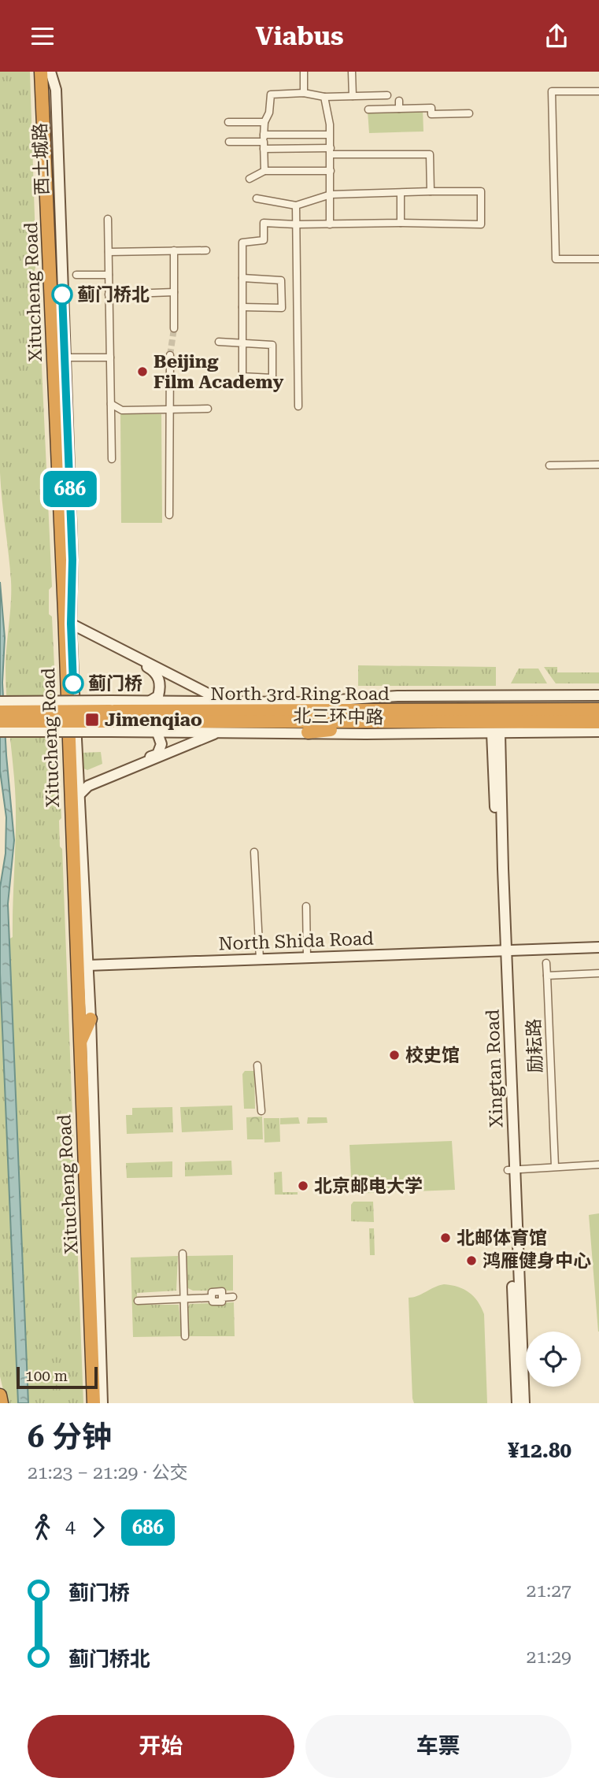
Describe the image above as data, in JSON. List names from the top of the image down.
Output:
{
  "streets": {
    "highway": ["Xitucheng Road", "North 3rd Ring Road"],
    "street": [
      "西土城路",
      "北三环中路",
      "North Shida Road",
      "励耘路",
      "Xingtan Road"
    ]
  },
  "crossings": [
    ["西土城路", "Xitucheng Road"],
    ["Xitucheng Road", "North Shida Road"],
    ["North 3rd Ring Road", "北三环中路"],
    ["北三环中路", "Xingtan Road"],
    ["North Shida Road", "Xingtan Road"]
  ],
  "places": {
    "other": [
      "蓟门桥北",
      "Beijing Film Academy",
      "蓟门桥",
      "校史馆",
      "北京邮电大学",
      "北邮体育馆",
      "鸿雁健身中心"
    ],
    "transit": ["Jimenqiao"]
  },
  "lines": ["bus line 686"],
  "scale_bar": "100 m",
  "page": {
    "header": "Viabus",
    "on_map": "686",
    "scale": "100 m",
    "heading": ["6 分钟", "21:23 – 21:29 · 公交", "¥12.80"],
    "legs": ["4", "686"],
    "list": [
      {
        "name": "蓟门桥",
        "value": "21:27"
      },
      {
        "name": "蓟门桥北",
        "value": "21:29"
      }
    ],
    "buttons": ["开始", "车票"]
  }
}
